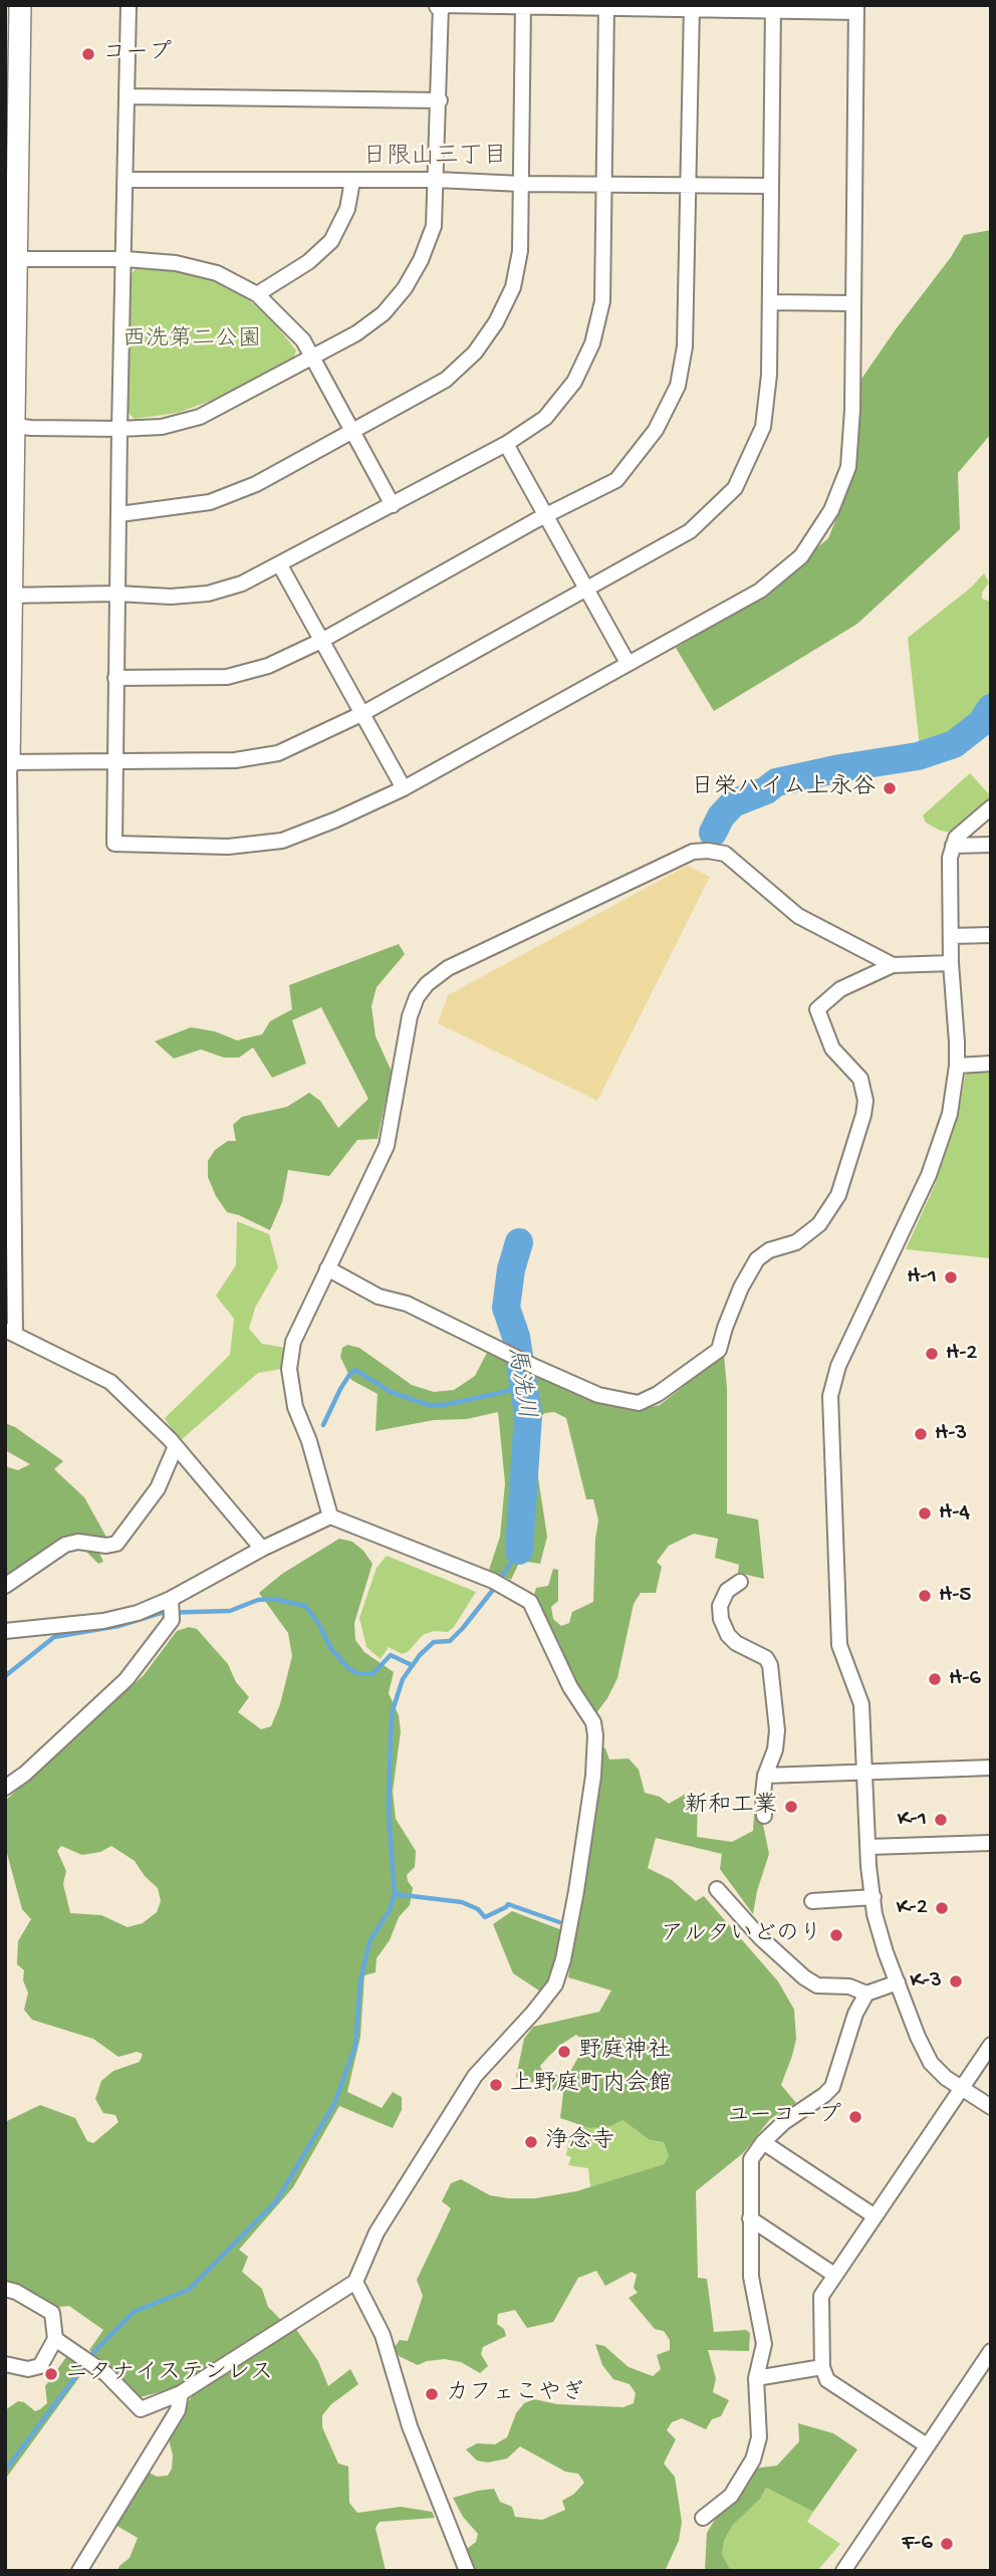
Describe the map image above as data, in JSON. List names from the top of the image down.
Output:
{
  "districts": ["日限山三丁目"],
  "water": ["馬洗川"],
  "parks": ["西洗第二公園"],
  "places": [
    "コープ",
    "日栄ハイム上永谷",
    "H-1",
    "H-2",
    "H-3",
    "H-4",
    "H-5",
    "H-6",
    "新和工業",
    "K-1",
    "K-2",
    "アルタいどのり",
    "K-3",
    "野庭神社",
    "上野庭町内会館",
    "ユーコープ",
    "浄念寺",
    "ニタナイステンレス",
    "カフェこやぎ",
    "F-6"
  ]
}
